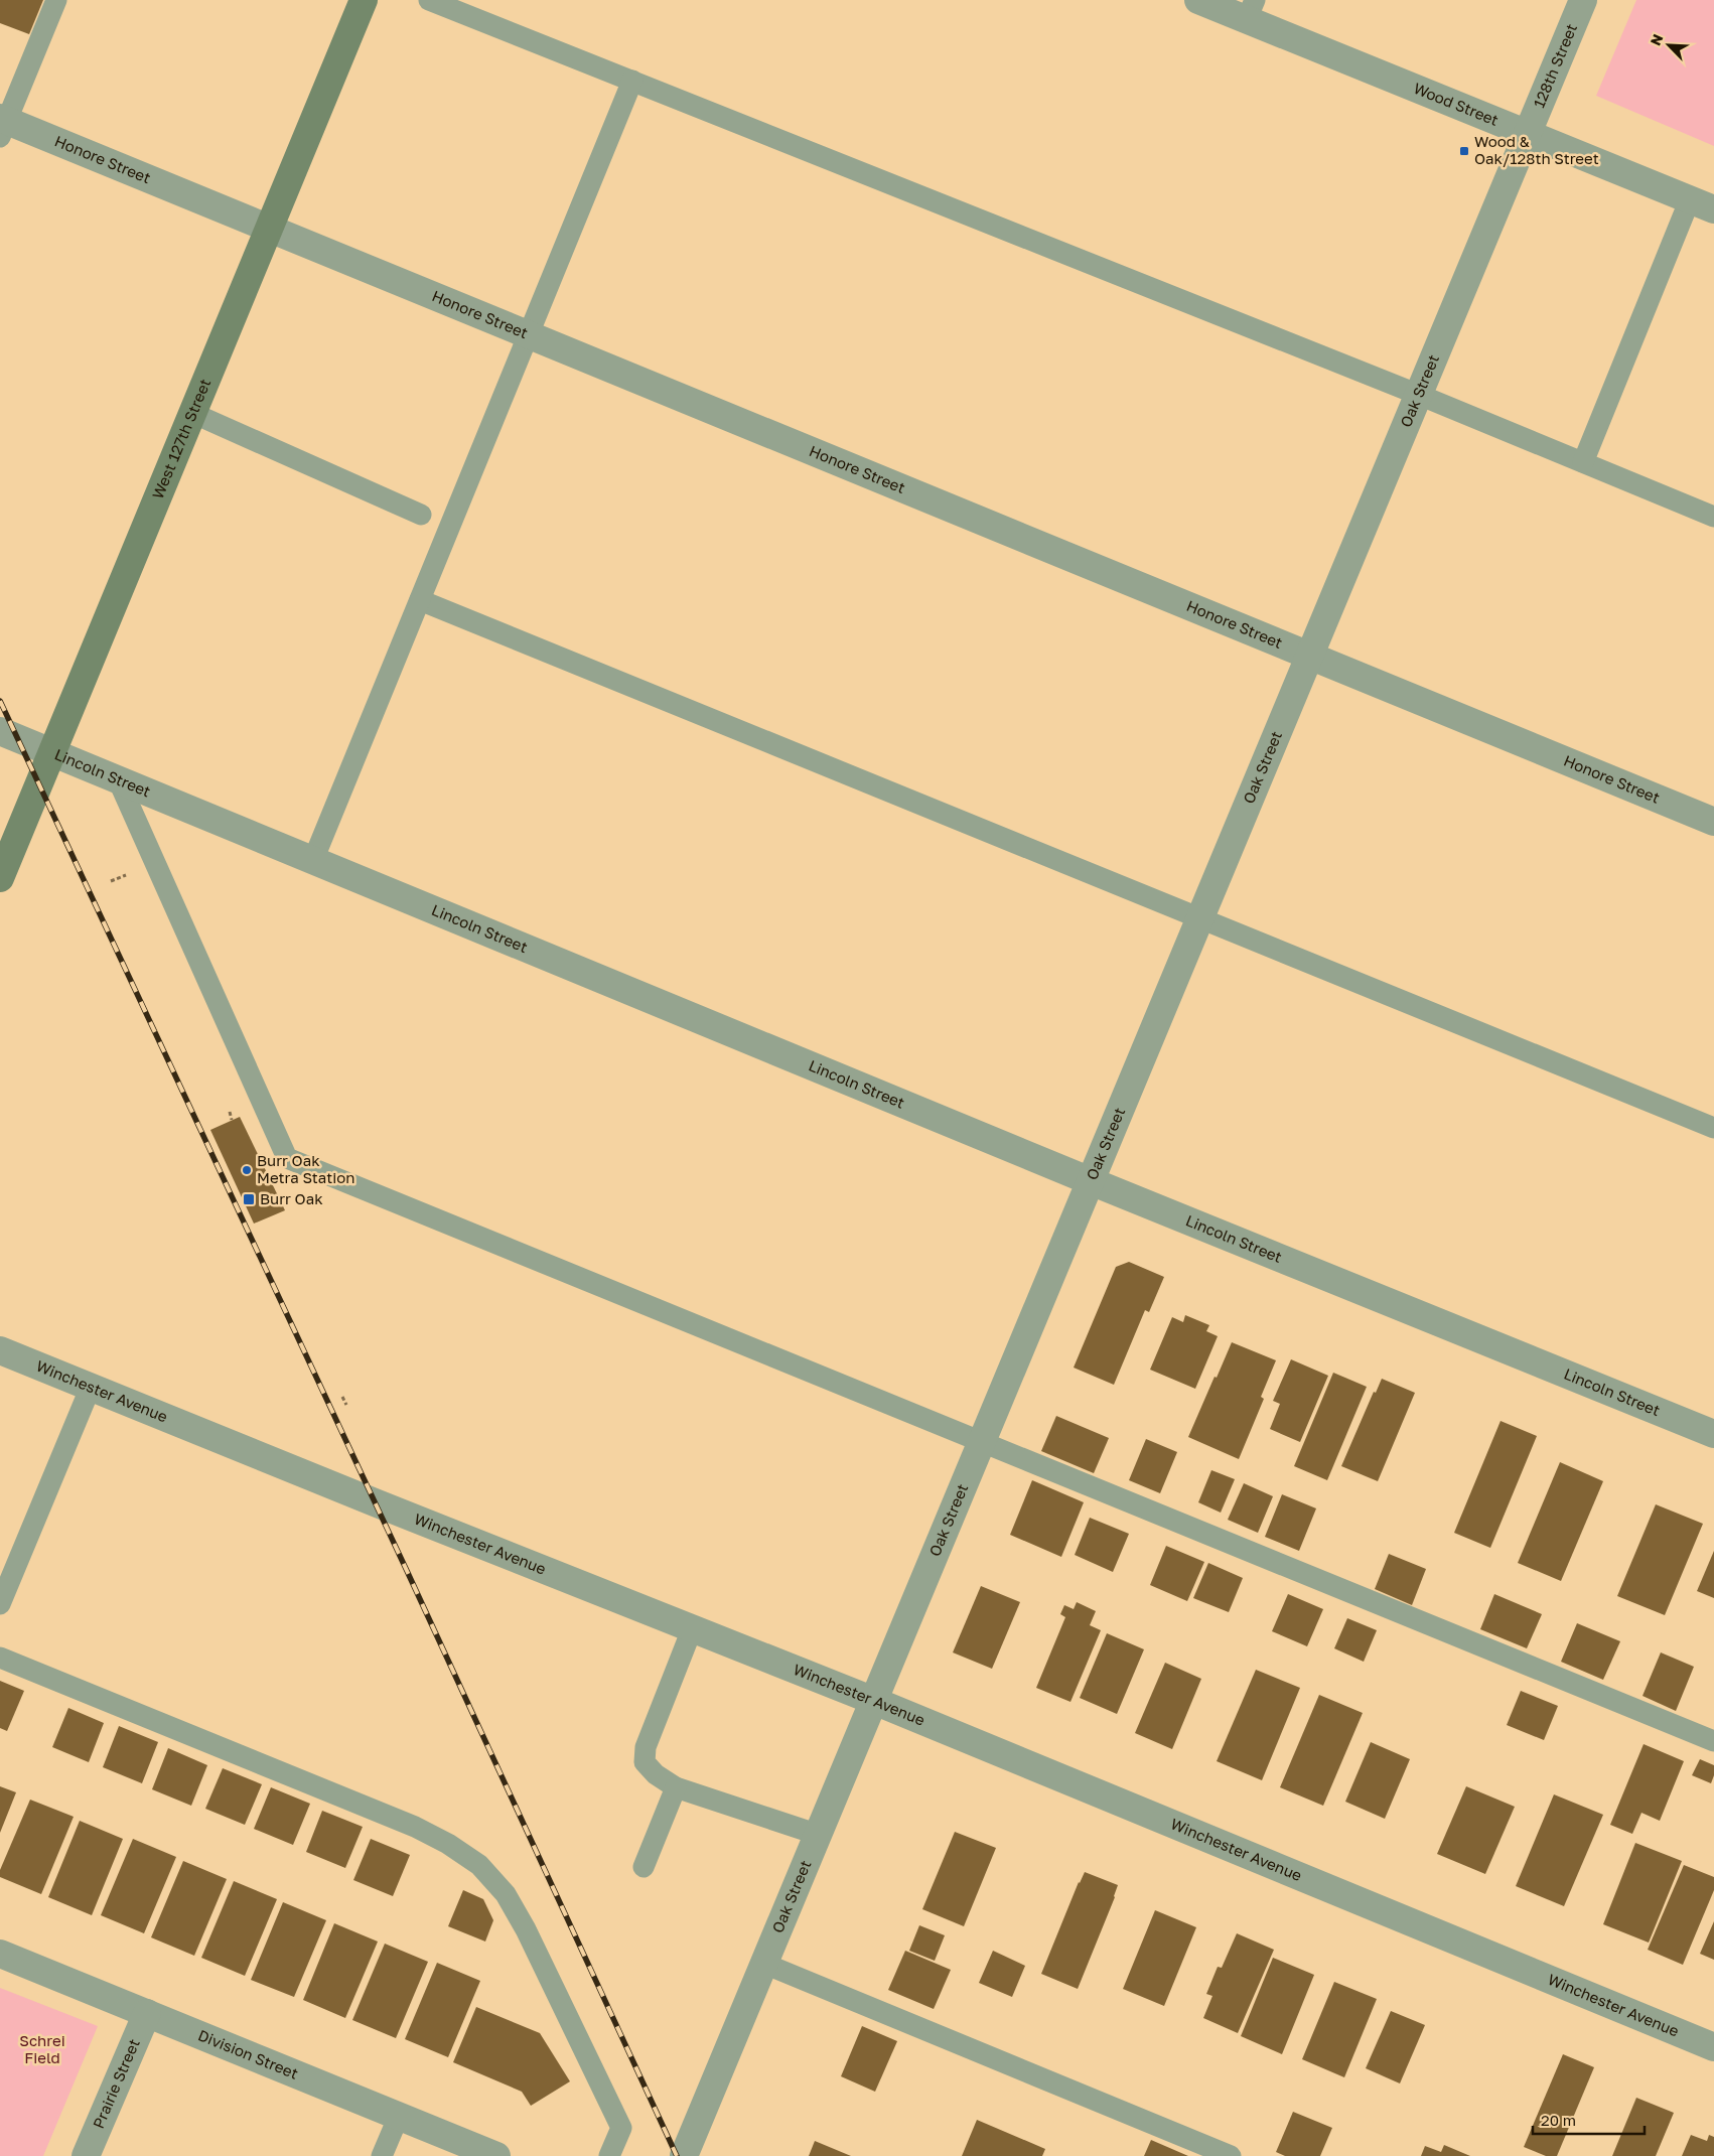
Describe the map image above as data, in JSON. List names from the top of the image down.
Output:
{
  "streets": {
    "main road": ["West 127th Street"],
    "street": [
      "128th Street",
      "Wood Street",
      "Honore Street",
      "Oak Street",
      "Lincoln Street",
      "Winchester Avenue",
      "Division Street",
      "Prairie Street"
    ]
  },
  "crossings": [
    ["128th Street", "Wood Street"],
    ["128th Street", "Oak Street"],
    ["Wood Street", "Oak Street"],
    ["Honore Street", "Oak Street"],
    ["Honore Street", "West 127th Street"],
    ["Oak Street", "Lincoln Street"],
    ["Oak Street", "Winchester Avenue"],
    ["West 127th Street", "Lincoln Street"],
    ["Division Street", "Prairie Street"]
  ],
  "parks": ["Schrei Field"],
  "places": {
    "transit": ["Wood & Oak/128th Street", "Burr Oak"],
    "other": ["Burr Oak Metra Station"]
  },
  "scale_bar": "20 m",
  "north": "top left"
}
